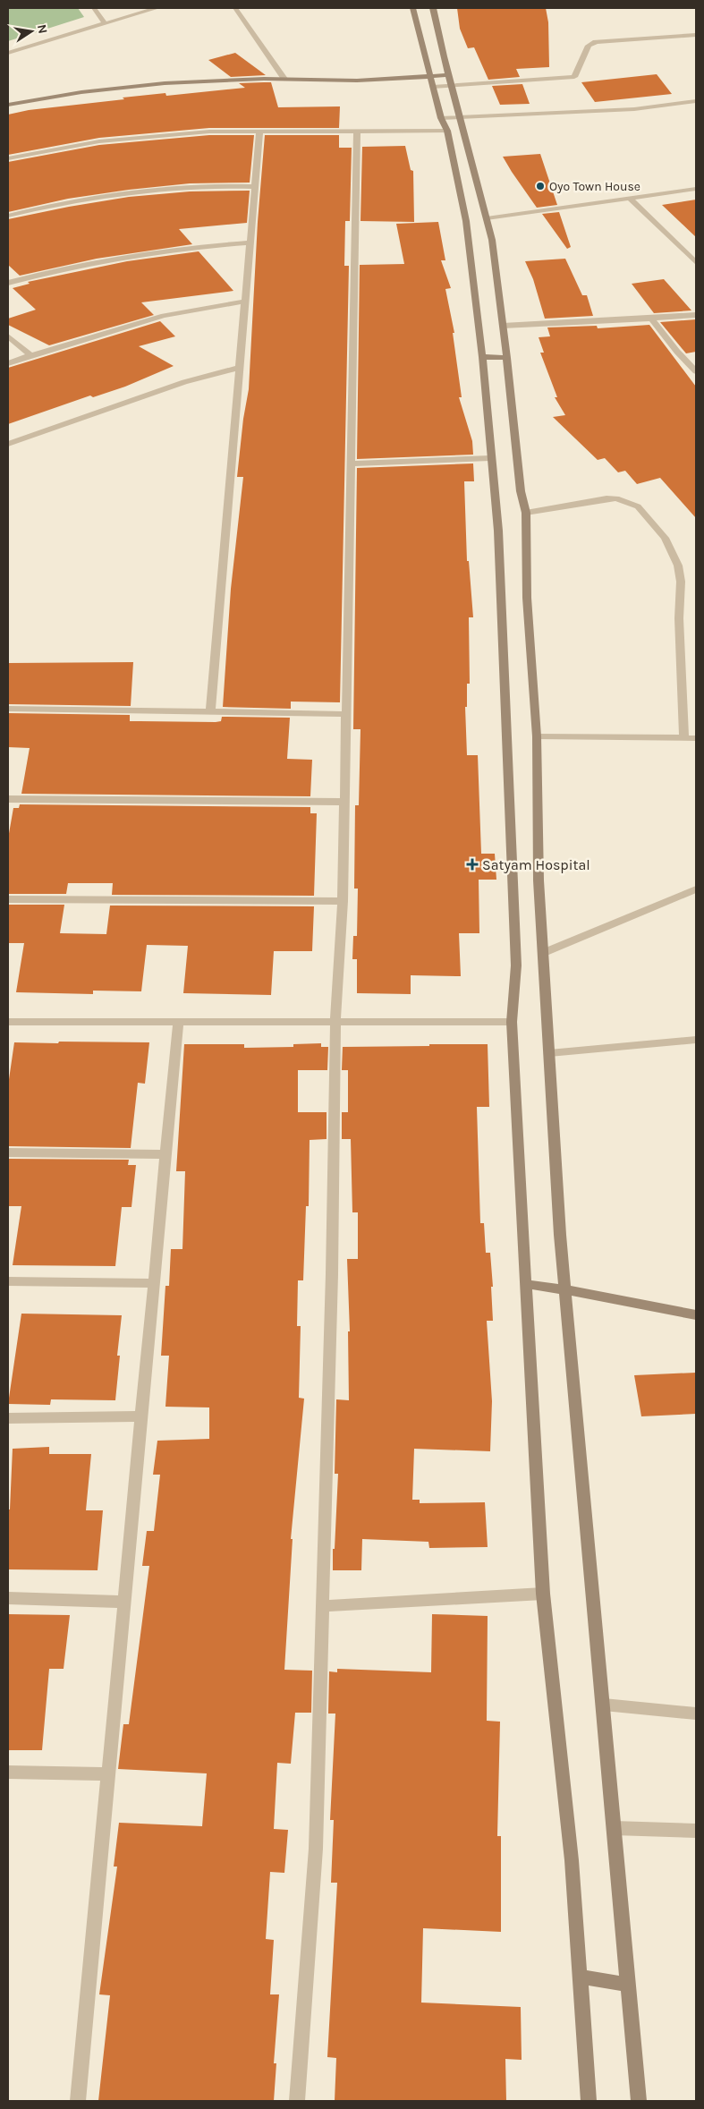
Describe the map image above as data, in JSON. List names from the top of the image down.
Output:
{
  "places": {
    "other": ["Oyo Town House"],
    "health": ["Satyam Hospital"]
  },
  "north": "right"
}
